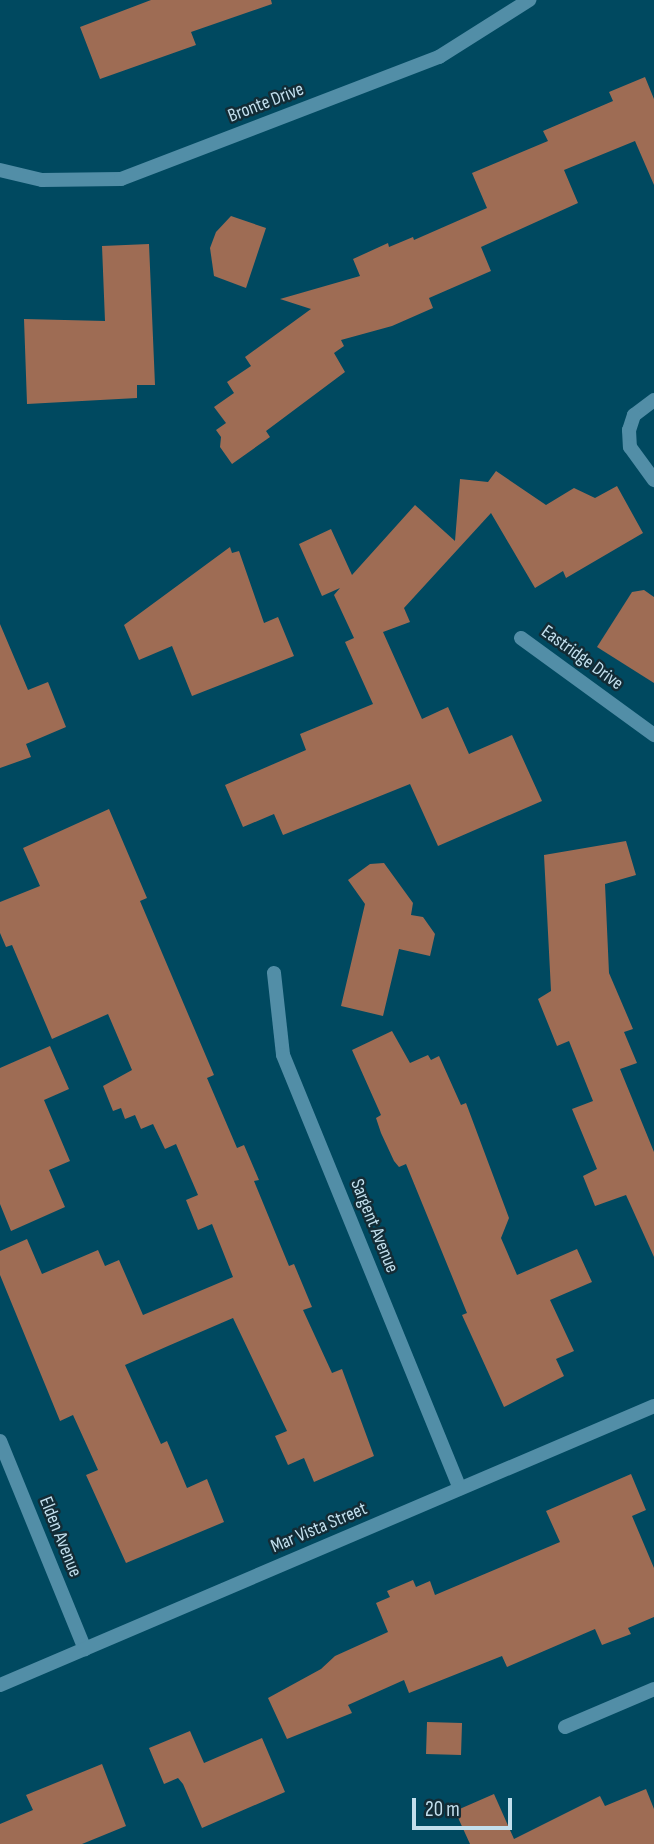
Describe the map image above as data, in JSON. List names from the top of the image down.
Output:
{
  "streets": {
    "street": [
      "Bronte Drive",
      "Eastridge Drive",
      "Sargent Avenue",
      "Mar Vista Street",
      "Elden Avenue"
    ]
  },
  "crossings": [
    ["Sargent Avenue", "Mar Vista Street"],
    ["Mar Vista Street", "Elden Avenue"]
  ],
  "scale_bar": "20 m"
}
